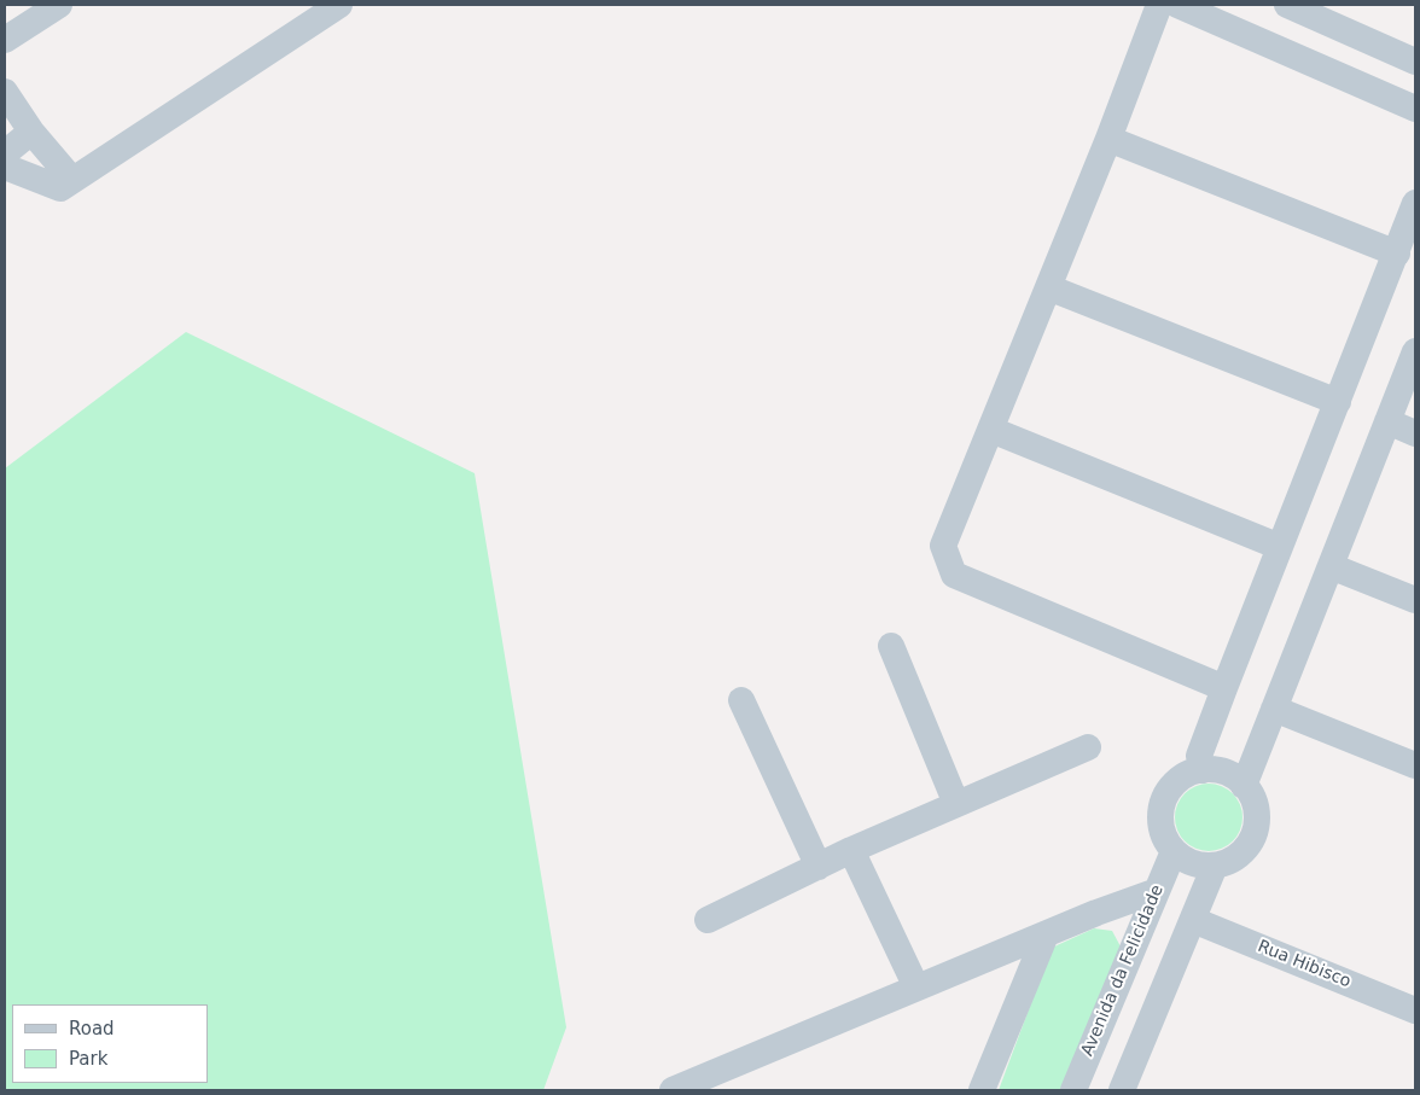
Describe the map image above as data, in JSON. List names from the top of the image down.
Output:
{
  "streets": {
    "street": ["Rua Hibisco", "Avenida da Felicidade"]
  },
  "legend": ["Road", "Park"]
}
